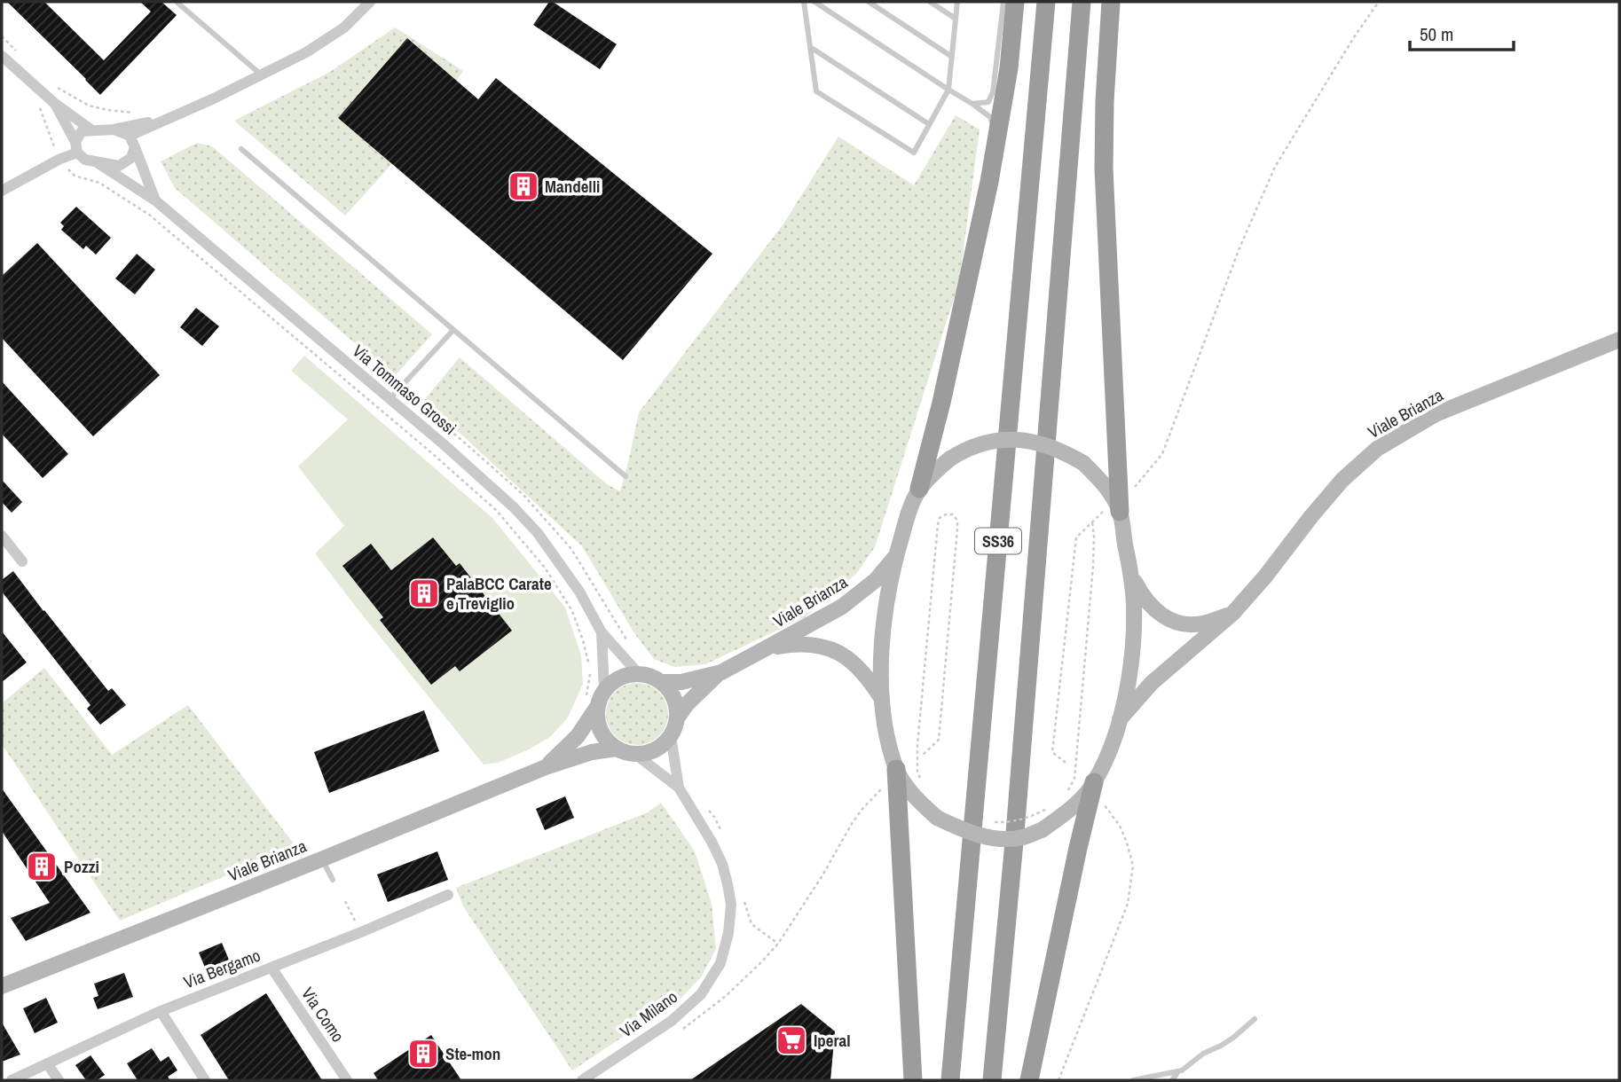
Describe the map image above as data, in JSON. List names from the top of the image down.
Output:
{
  "streets": {
    "highway": ["SS36"],
    "main road": ["Viale Brianza"],
    "street": [
      "Via Tommaso Grossi",
      "Via Bergamo",
      "Via Milano",
      "Via Como"
    ]
  },
  "crossings": [
    ["Via Tommaso Grossi", "Viale Brianza"],
    ["Via Tommaso Grossi", "Via Milano"],
    ["Viale Brianza", "Via Milano"],
    ["Via Bergamo", "Via Como"]
  ],
  "places": {
    "building": [
      "Mandelli",
      "PalaBCC Carate e Treviglio",
      "Pozzi",
      "Ste-mon"
    ],
    "supermarket": ["Iperal"]
  },
  "scale_bar": "50 m"
}
